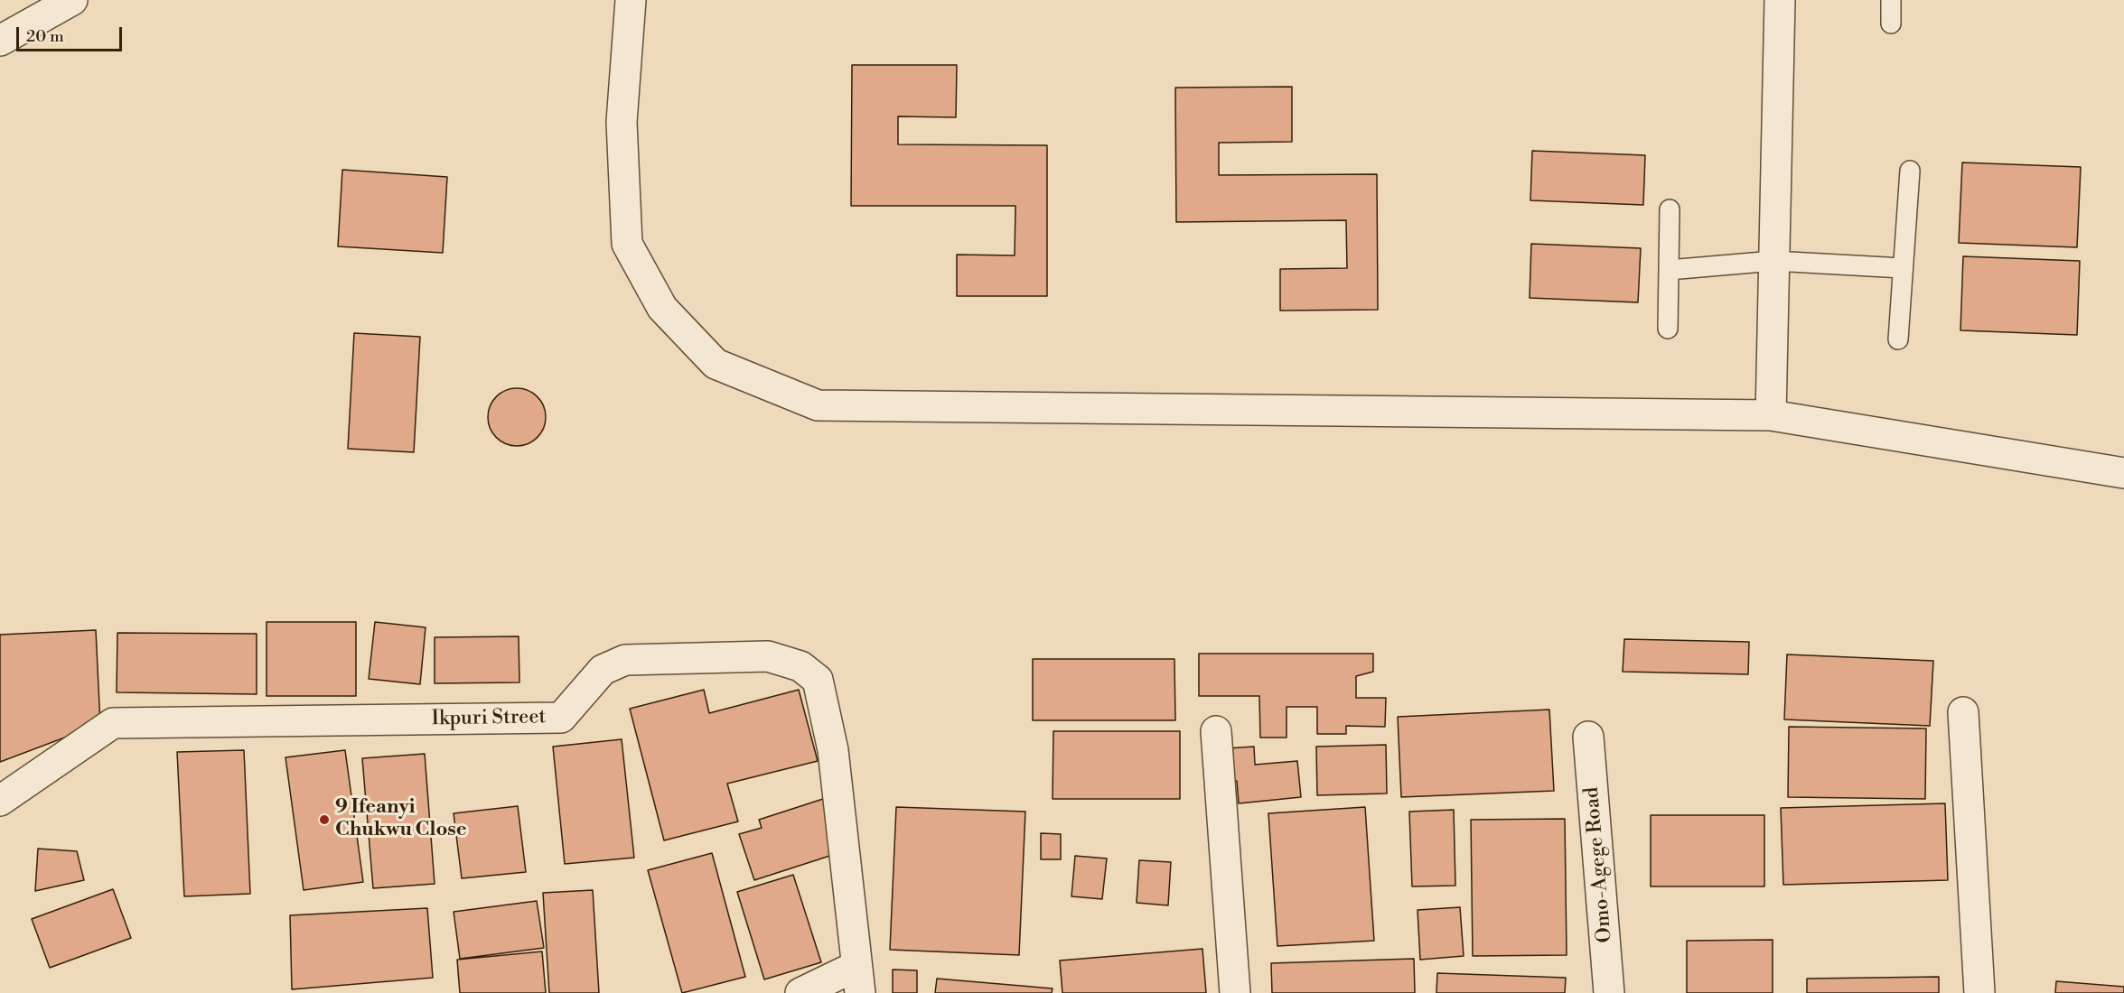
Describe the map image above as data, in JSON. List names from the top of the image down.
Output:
{
  "streets": {
    "street": ["Ikpuri Street", "Omo-Agege Road"]
  },
  "places": ["9 Ifeanyi Chukwu Close"],
  "scale_bar": "20 m"
}
